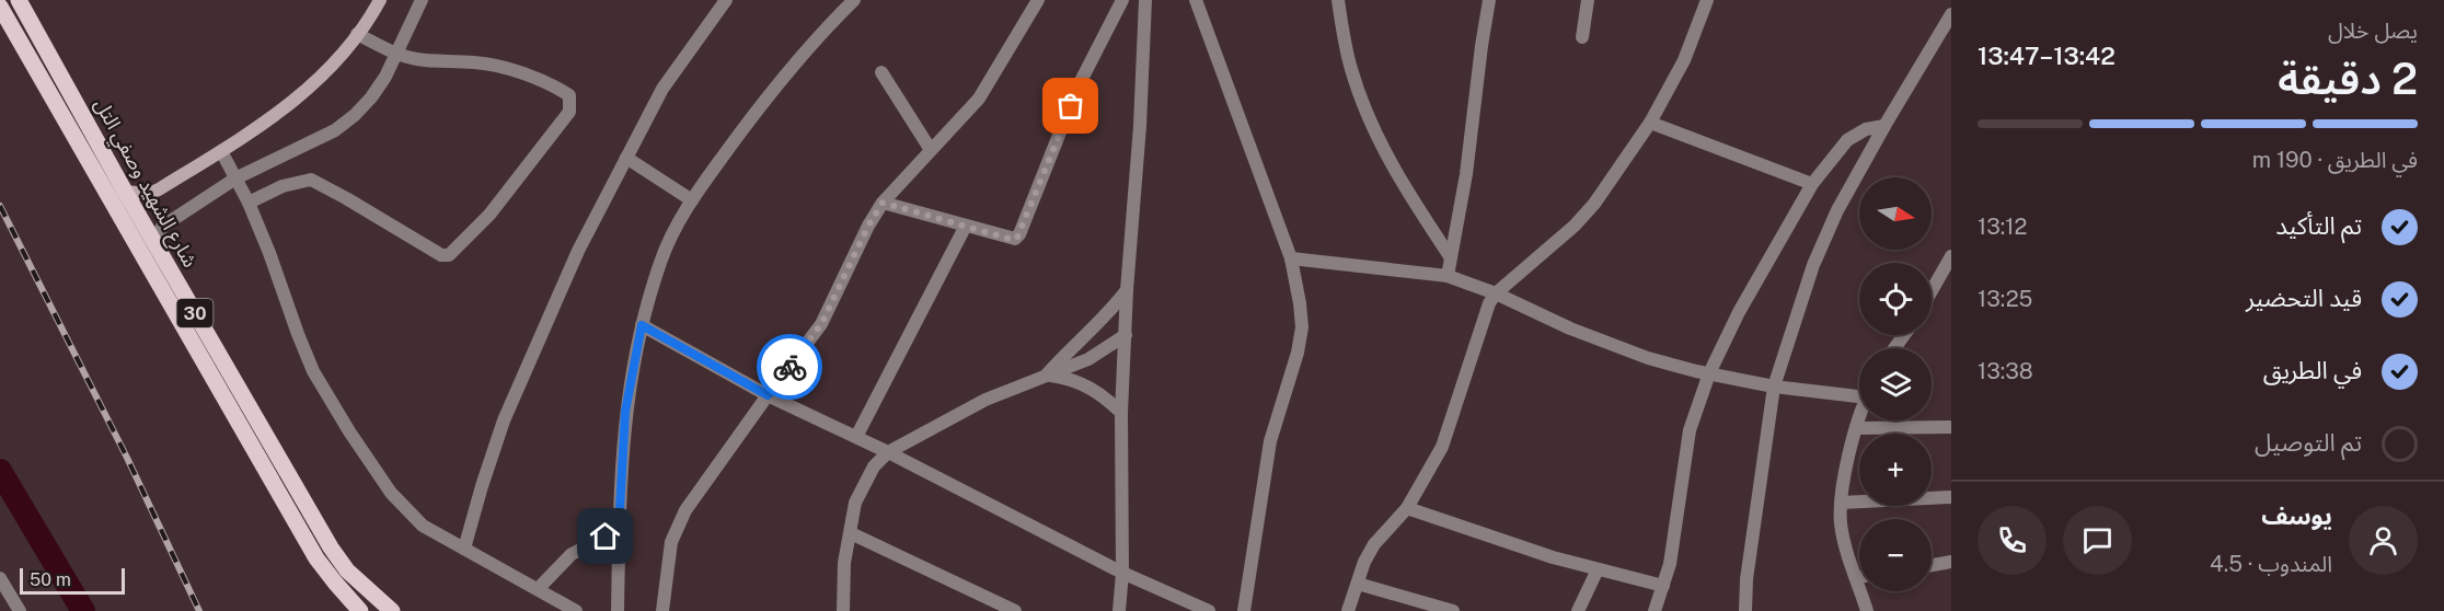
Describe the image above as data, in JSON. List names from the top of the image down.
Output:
{
  "streets": {
    "main road": ["شارع الشهيد وصفي التل", "30"]
  },
  "scale_bar": "50 m",
  "north": "right",
  "page": {
    "heading": ["2 دقيقة", "يصل خلال", "13:42–13:47"],
    "panel": ["يوسف", "المندوب · 4.5"],
    "bar": "في الطريق · 190 m",
    "map_buttons": ["+", "−"],
    "list": [
      ["تم التأكيد", "13:12"],
      ["قيد التحضير", "13:25"],
      ["في الطريق", "13:38"],
      "تم التوصيل"
    ],
    "scale": "50 m"
  }
}
